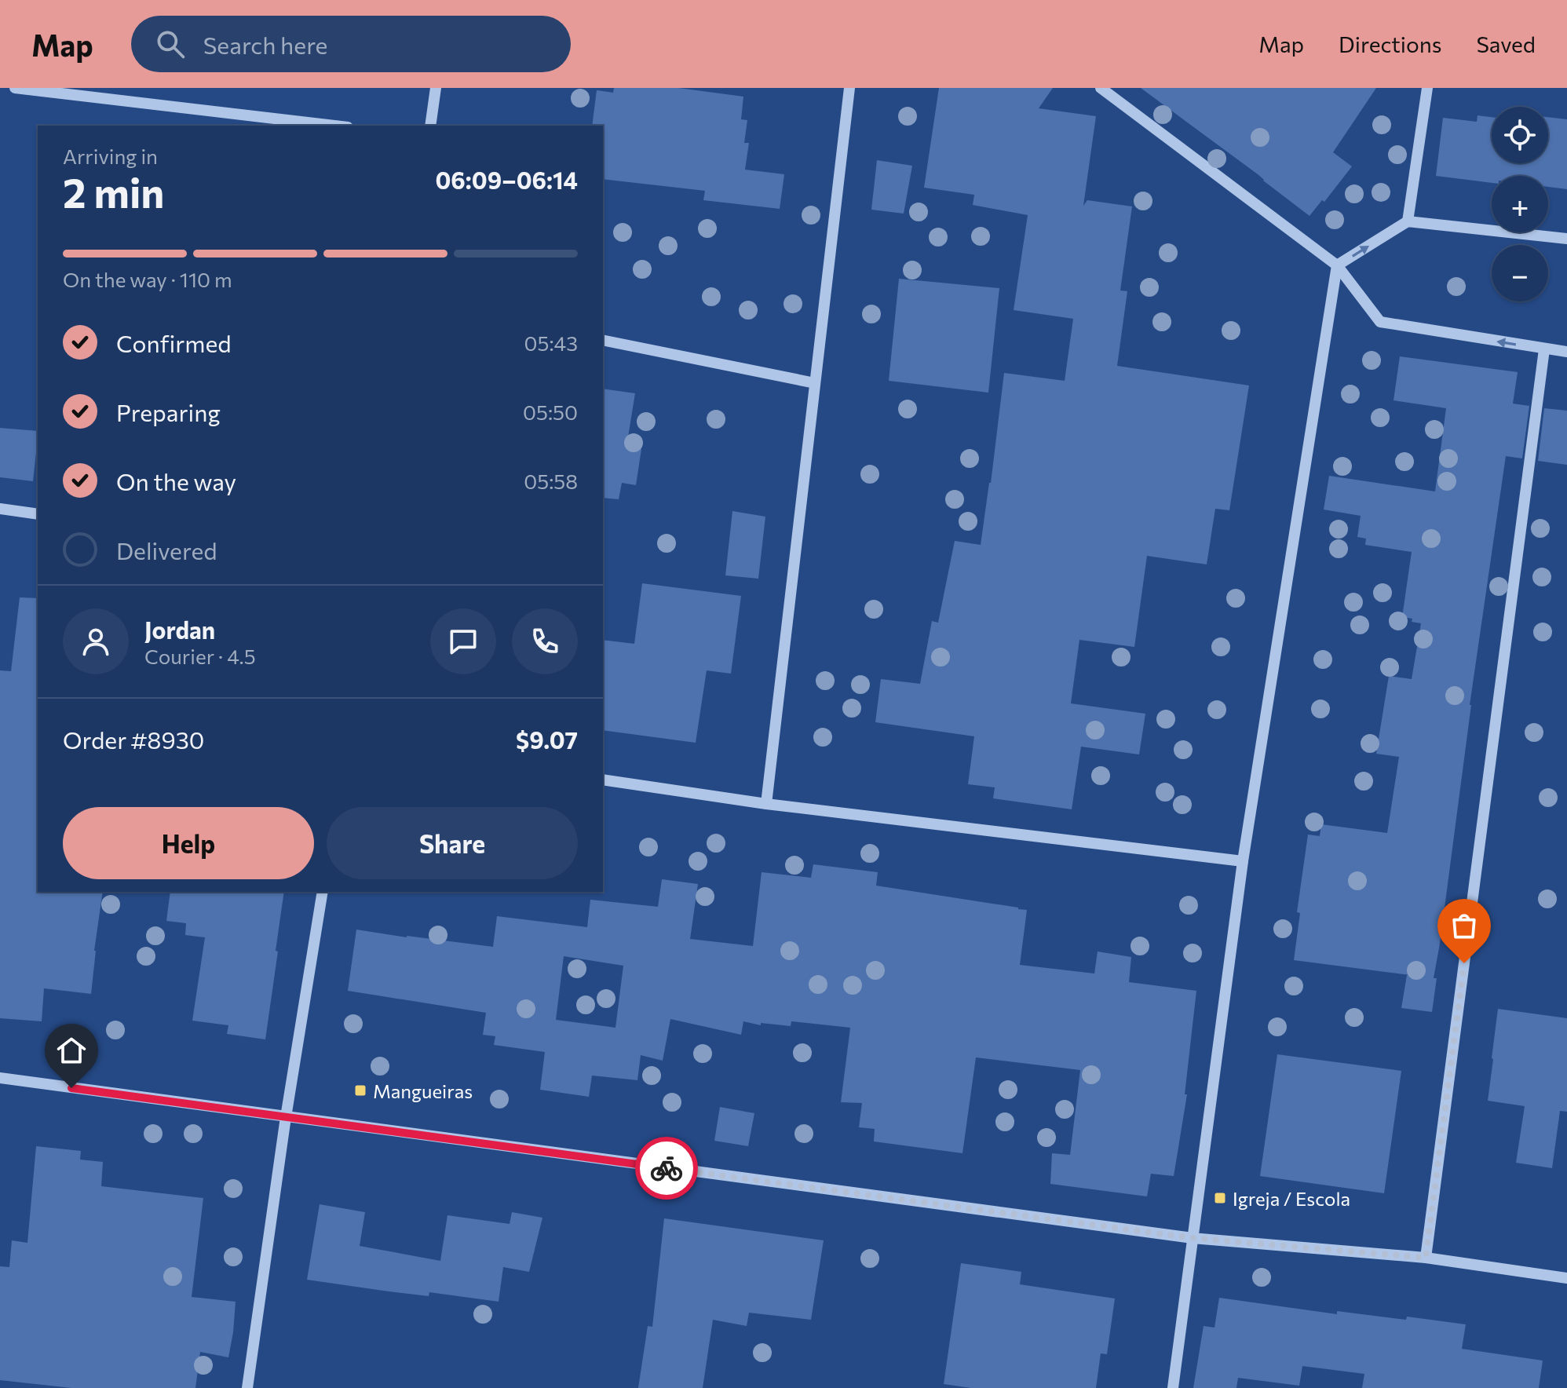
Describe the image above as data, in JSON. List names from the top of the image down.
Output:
{
  "places": {
    "transit": ["Mangueiras", "Igreja / Escola"]
  },
  "page": {
    "header": "Map",
    "search": "Search here",
    "nav": ["Map", "Directions", "Saved"],
    "map_buttons": ["+", "−"],
    "heading": ["2 min", "Arriving in", "06:09–06:14"],
    "panel": [
      "Jordan",
      "Courier · 4.5",
      "Order #8930",
      "$9.07"
    ],
    "bar": "On the way · 110 m",
    "list": [
      ["Confirmed", "05:43"],
      ["Preparing", "05:50"],
      ["On the way", "05:58"],
      "Delivered"
    ],
    "buttons": ["Help", "Share"]
  }
}
